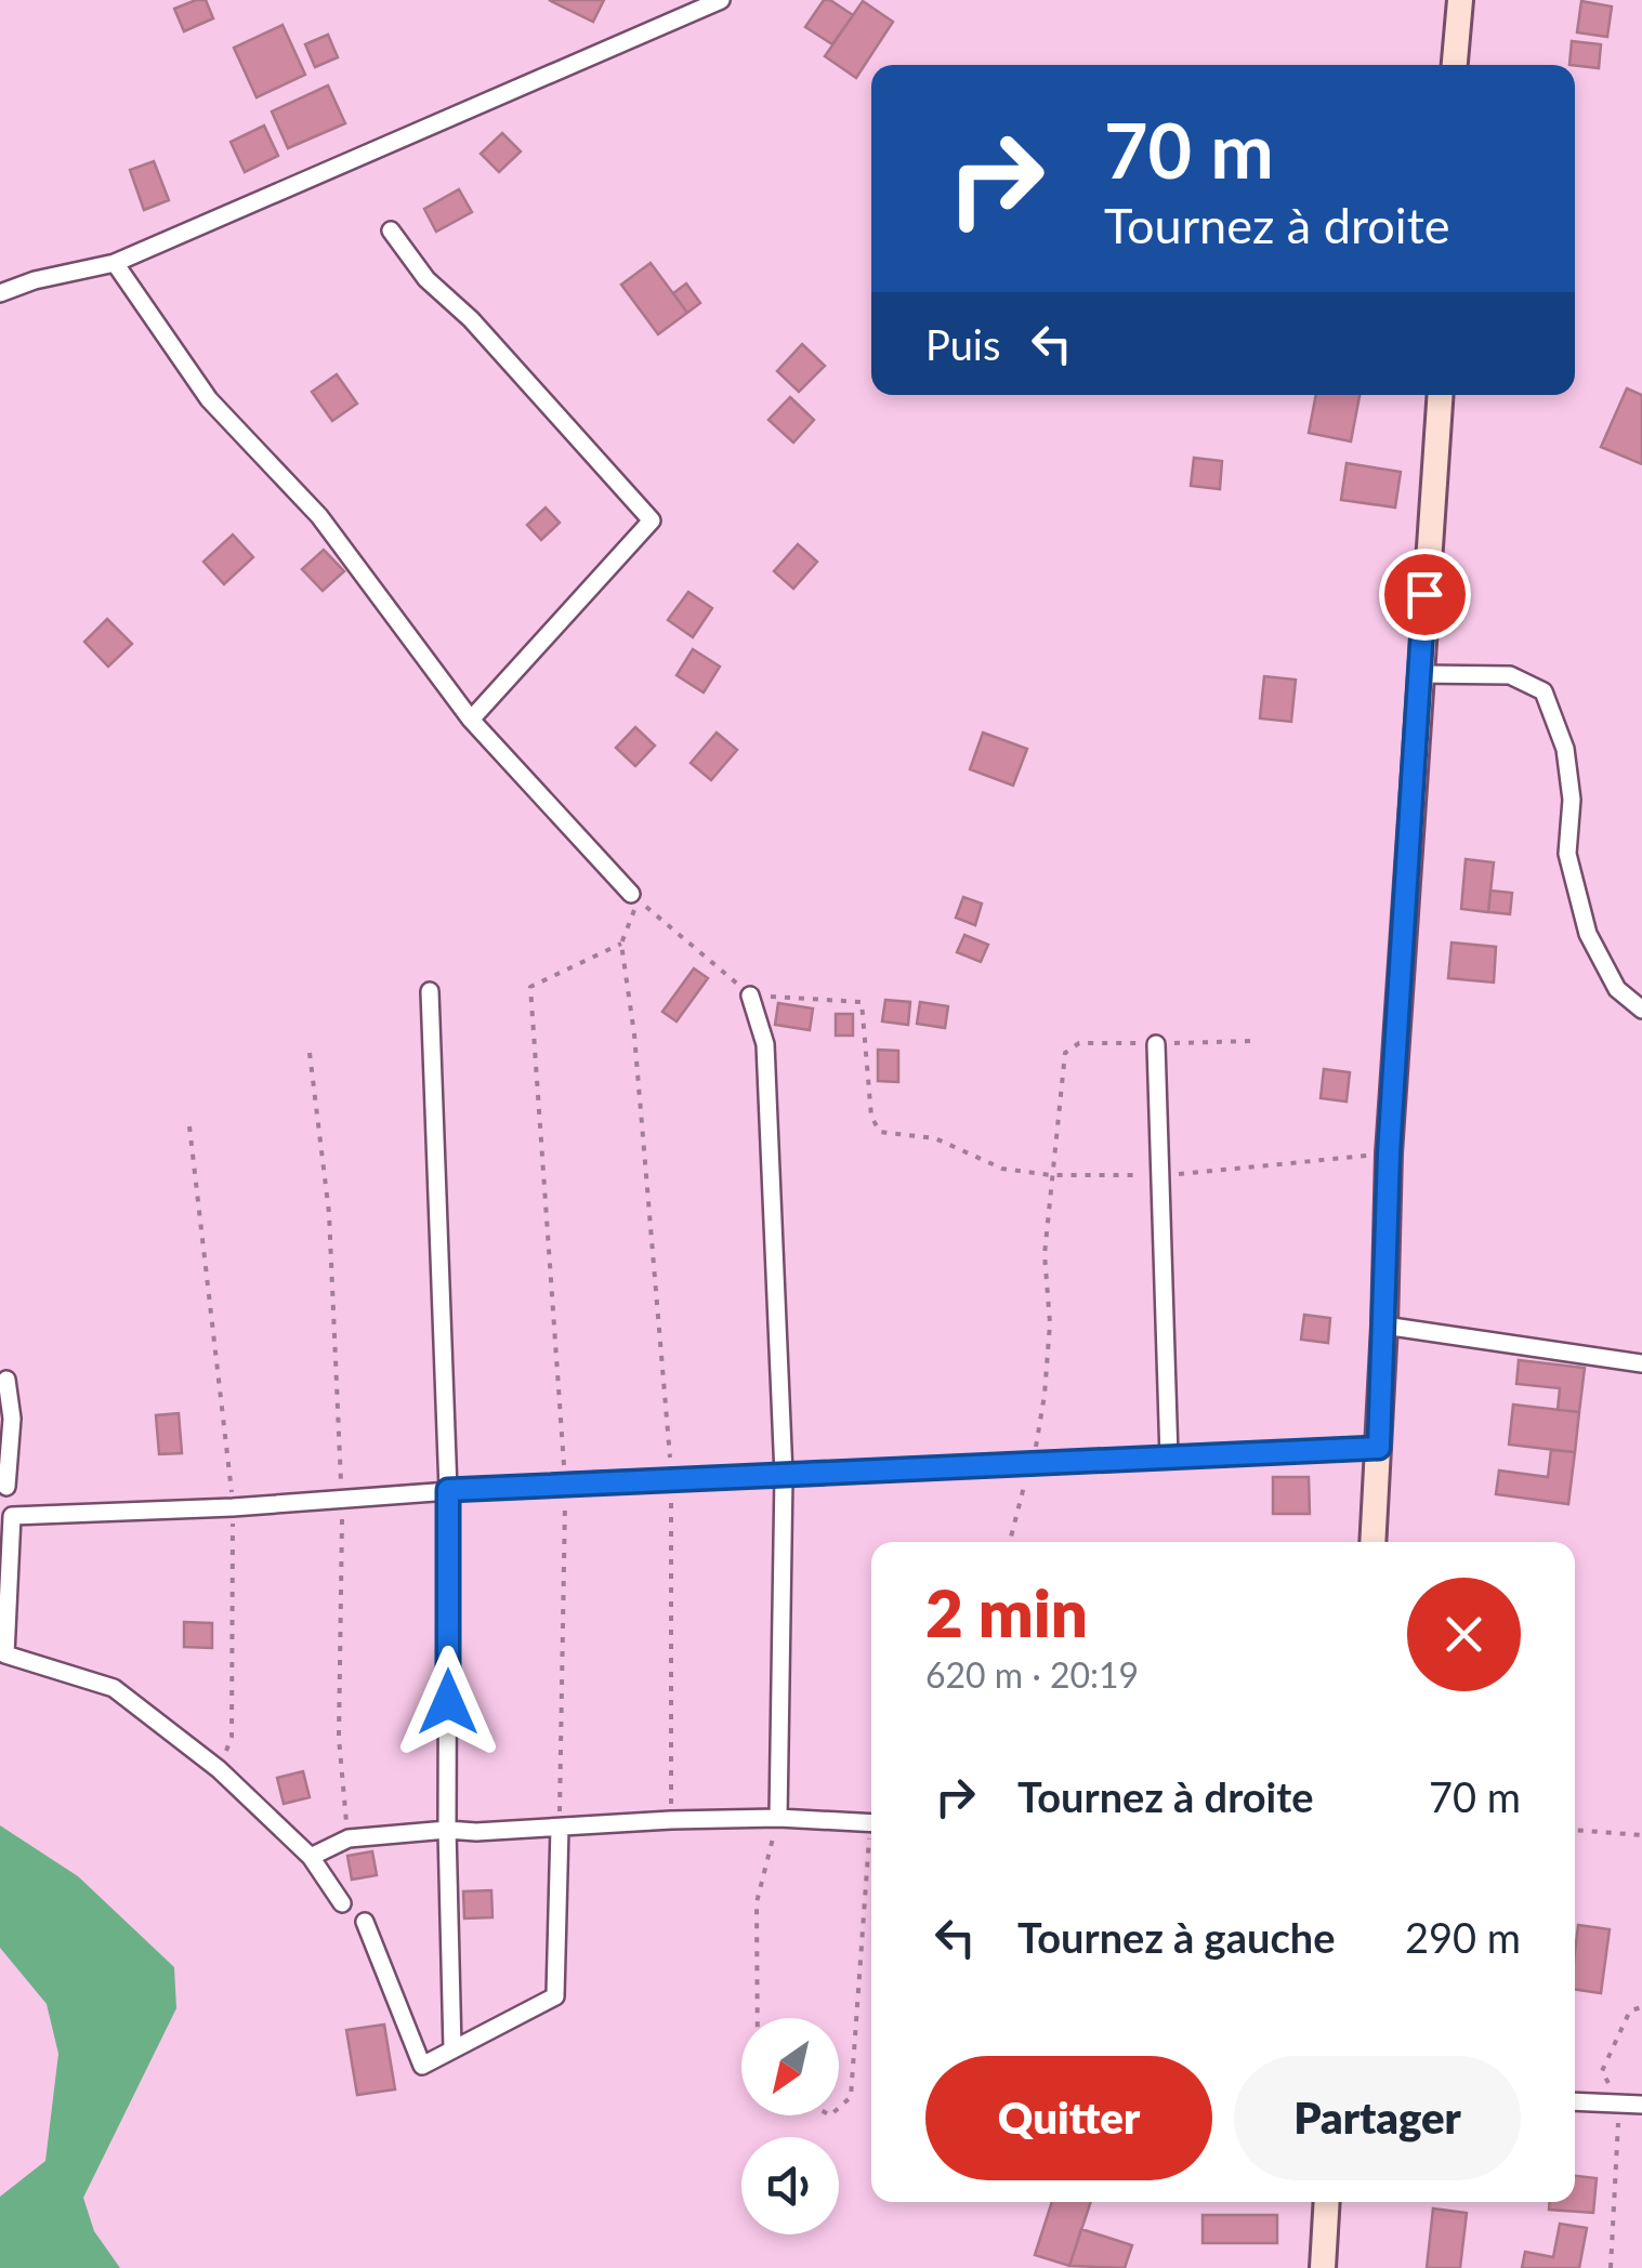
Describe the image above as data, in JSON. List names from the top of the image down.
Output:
{
  "north": "bottom left",
  "page": {
    "turn": ["70 m", "Tournez à droite"],
    "then": "Puis",
    "heading": ["2 min", "620 m · 20:19"],
    "list": [
      {
        "name": "Tournez à droite",
        "value": "70 m"
      },
      {
        "name": "Tournez à gauche",
        "value": "290 m"
      }
    ],
    "buttons": ["Quitter", "Partager"]
  }
}
